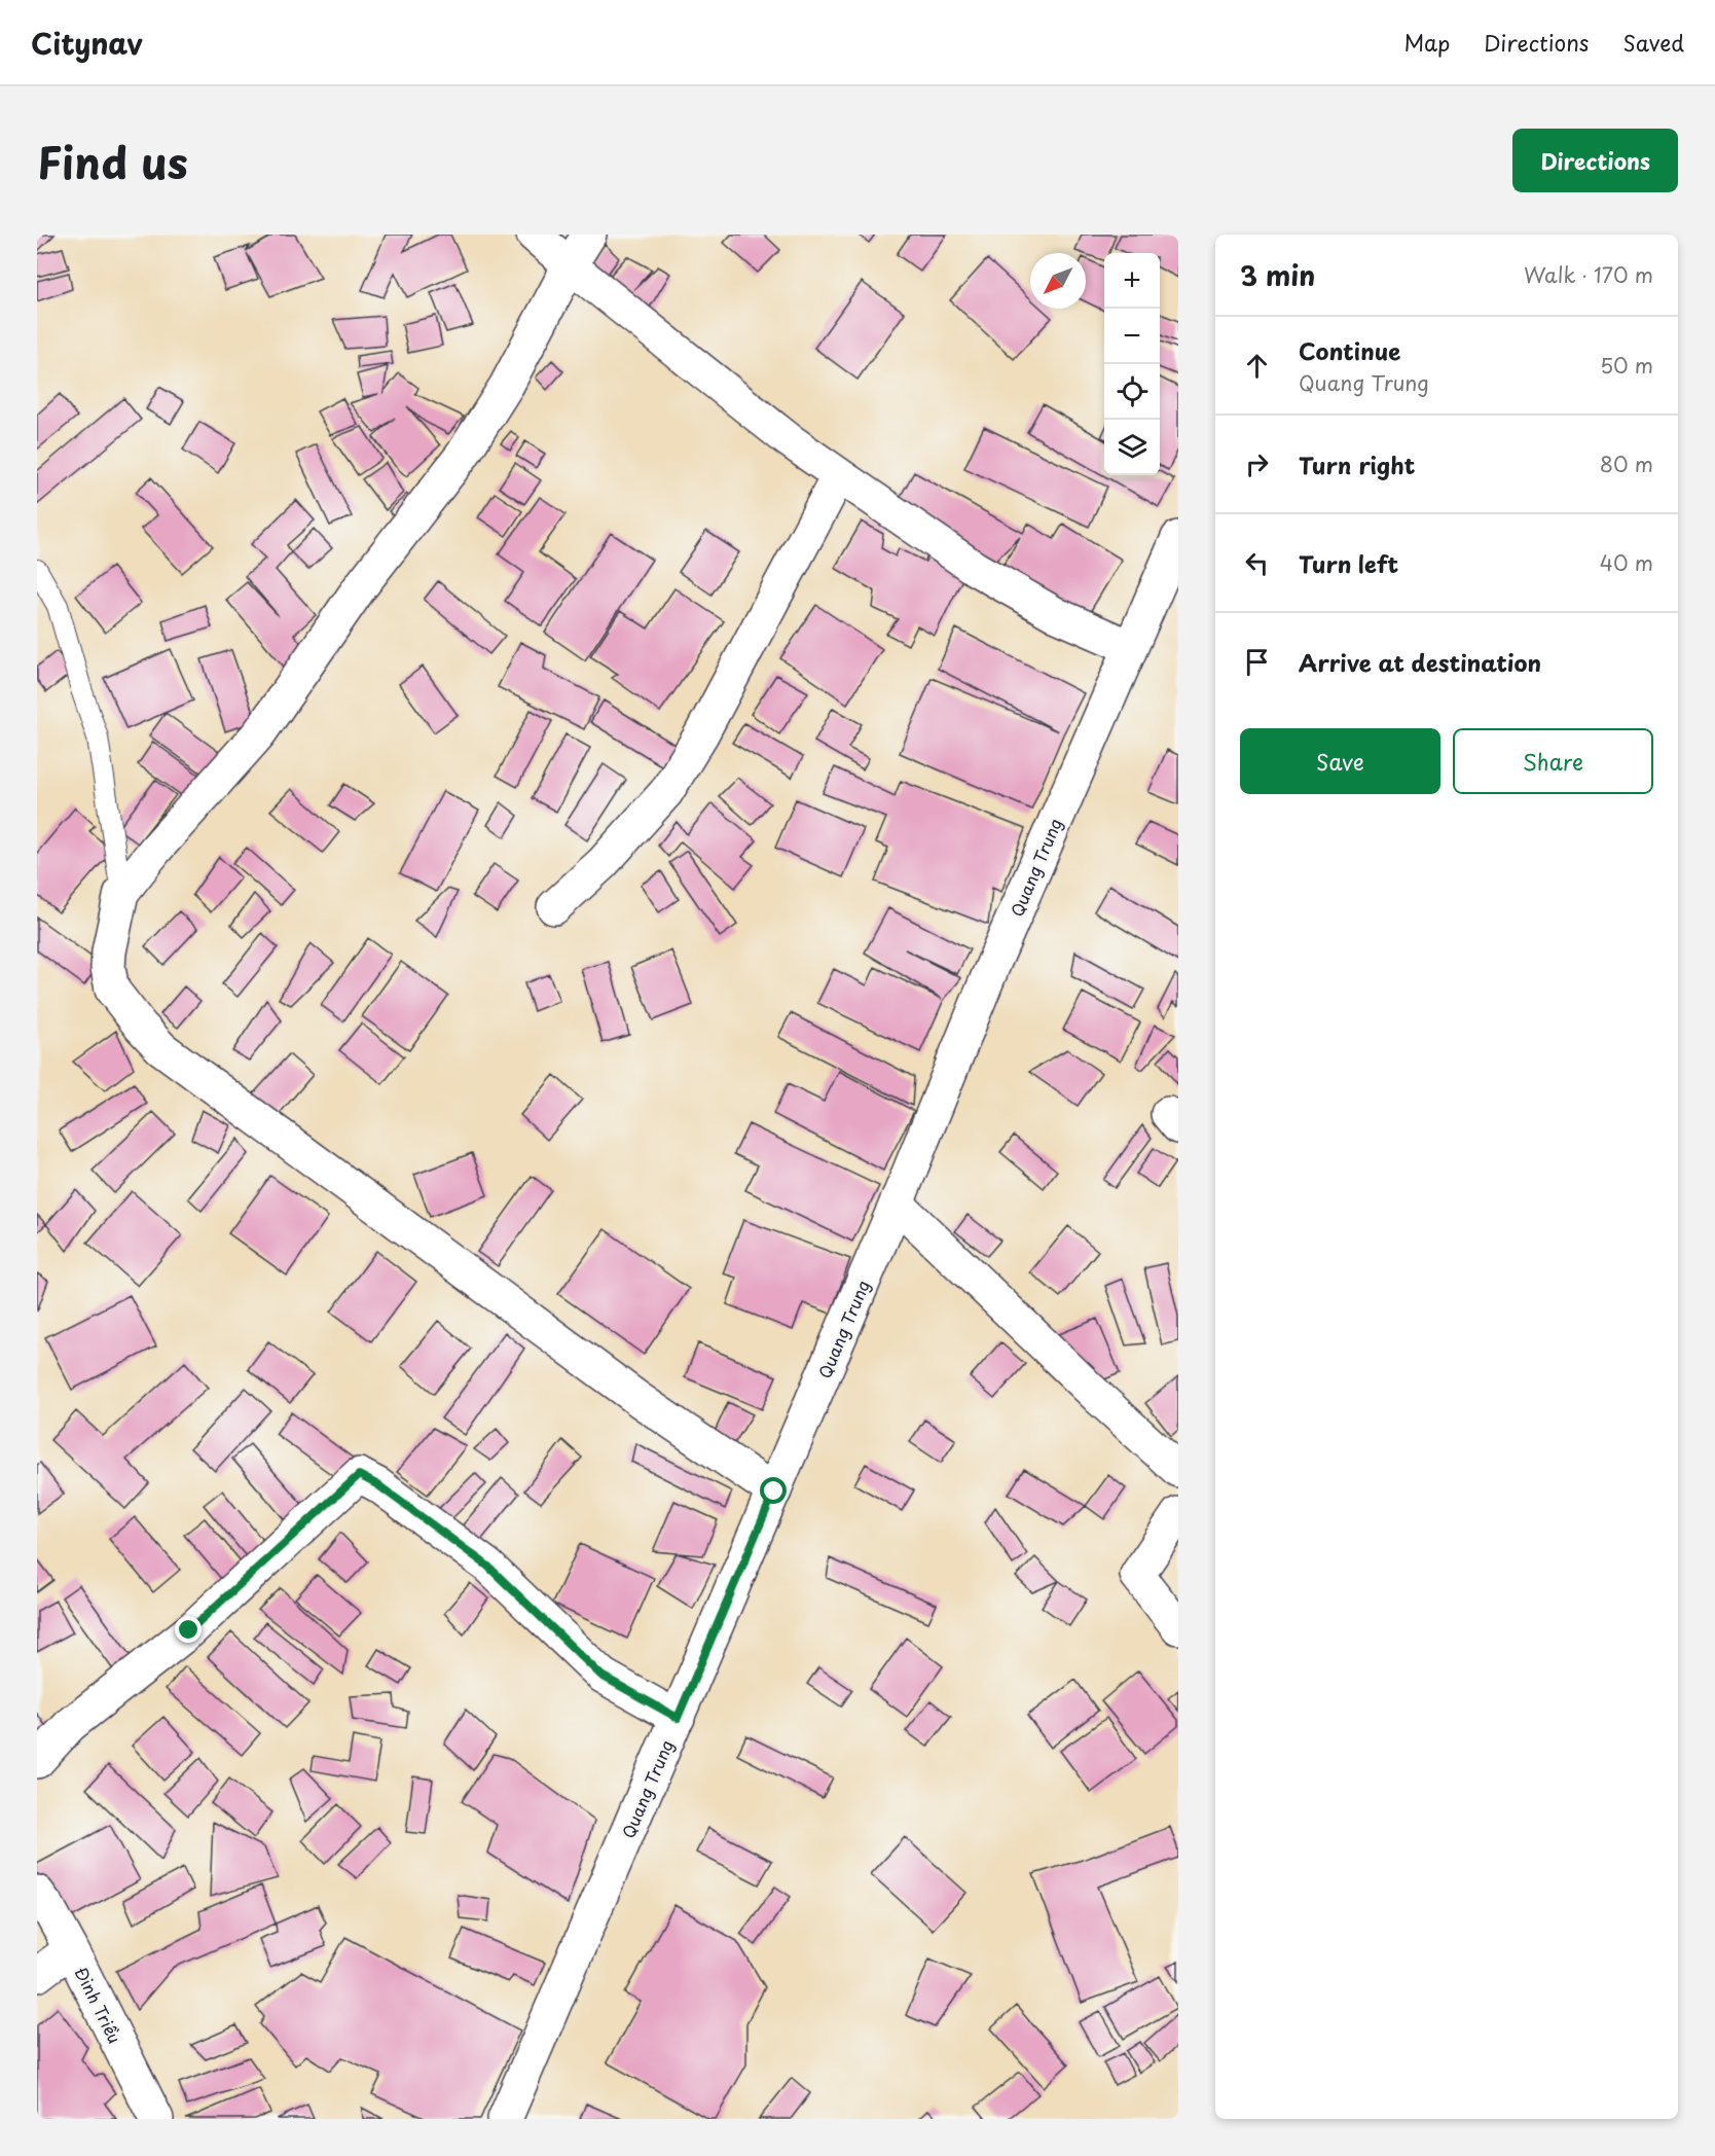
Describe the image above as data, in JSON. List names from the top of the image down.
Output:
{
  "streets": {
    "street": ["Quang Trung", "Đinh Triều"]
  },
  "north": "bottom left",
  "page": {
    "header": "Citynav",
    "nav": ["Map", "Directions", "Saved"],
    "title": "Find us",
    "buttons": [
      "Directions",
      ["Save", "Share"]
    ],
    "heading": ["3 min", "Walk · 170 m"],
    "map_buttons": ["+", "−"],
    "list": [
      ["Continue", "Quang Trung", "50 m"],
      ["Turn right", "80 m"],
      ["Turn left", "40 m"],
      "Arrive at destination"
    ]
  }
}
